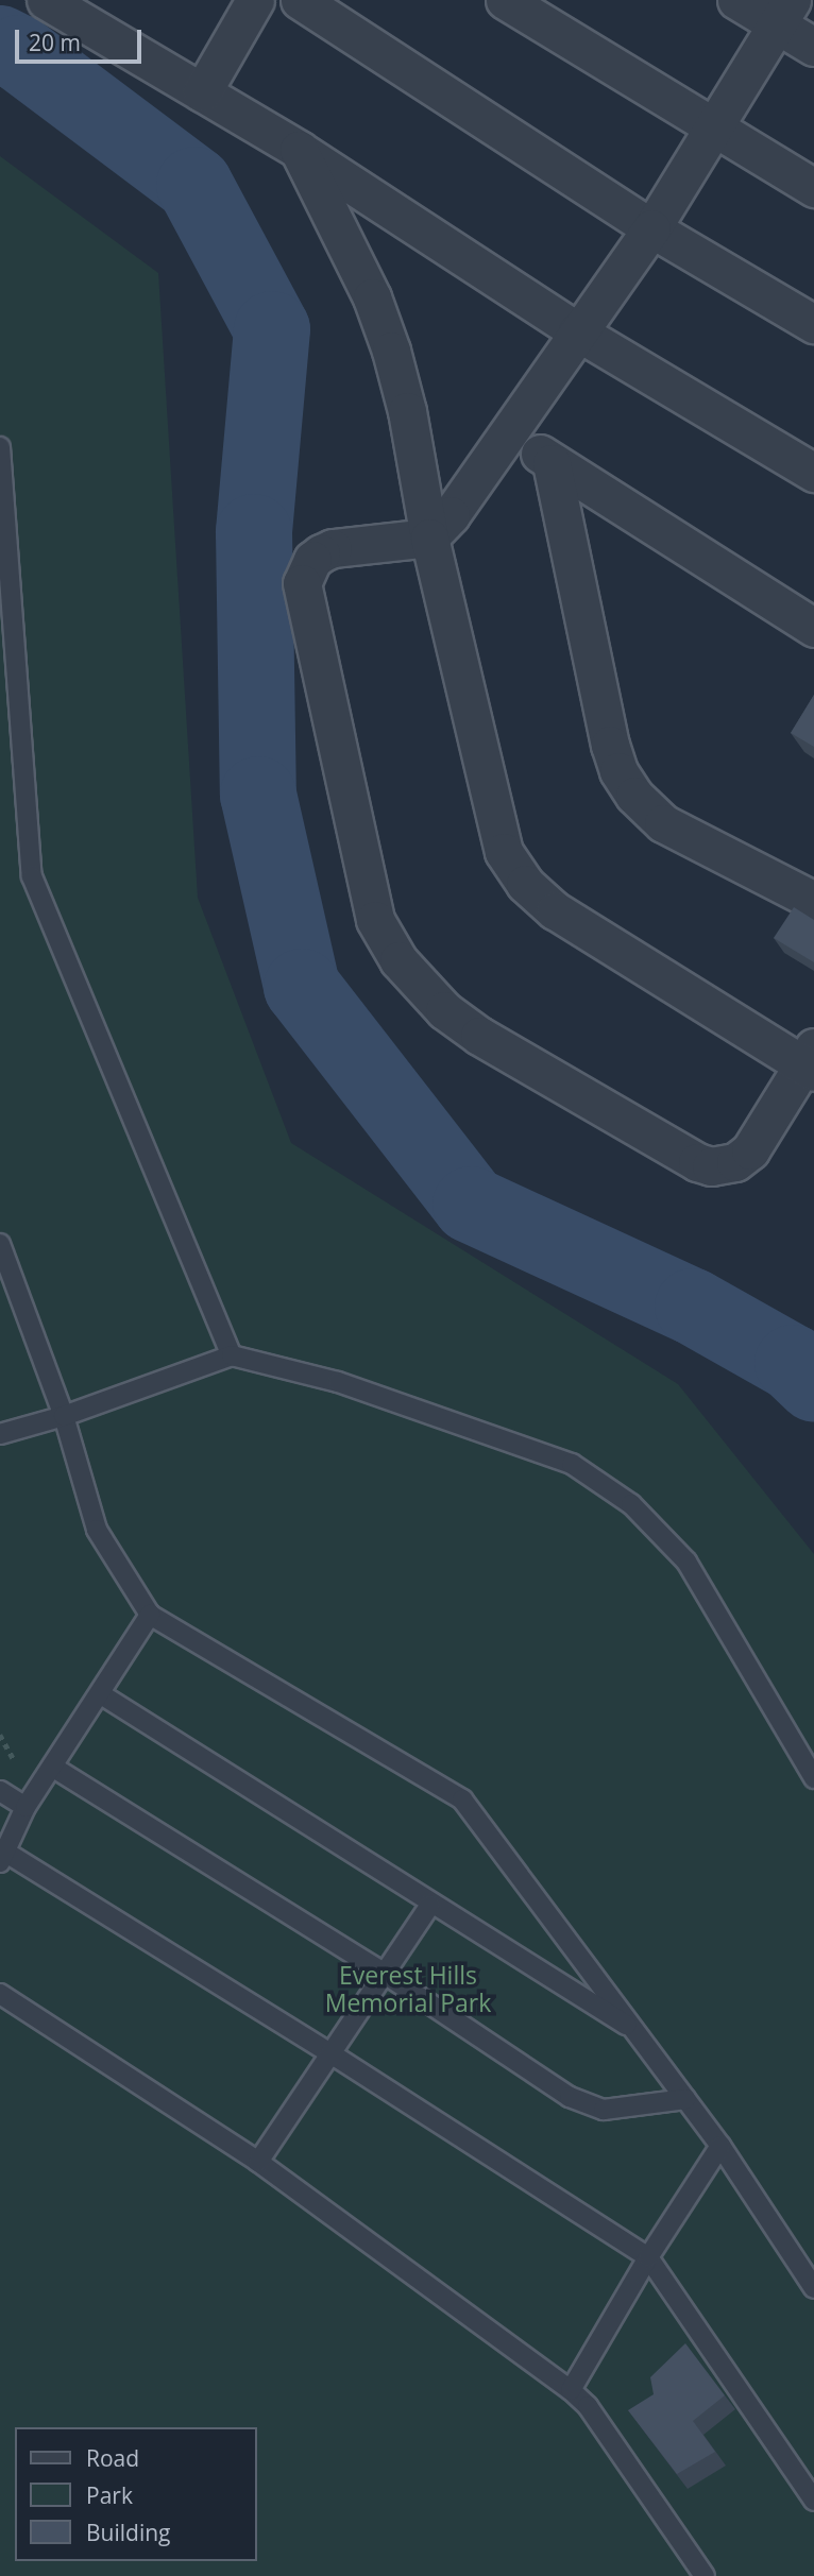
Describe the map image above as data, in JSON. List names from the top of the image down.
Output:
{
  "parks": ["Everest Hills Memorial Park"],
  "legend": ["Road", "Park", "Building"],
  "scale_bar": "20 m"
}
